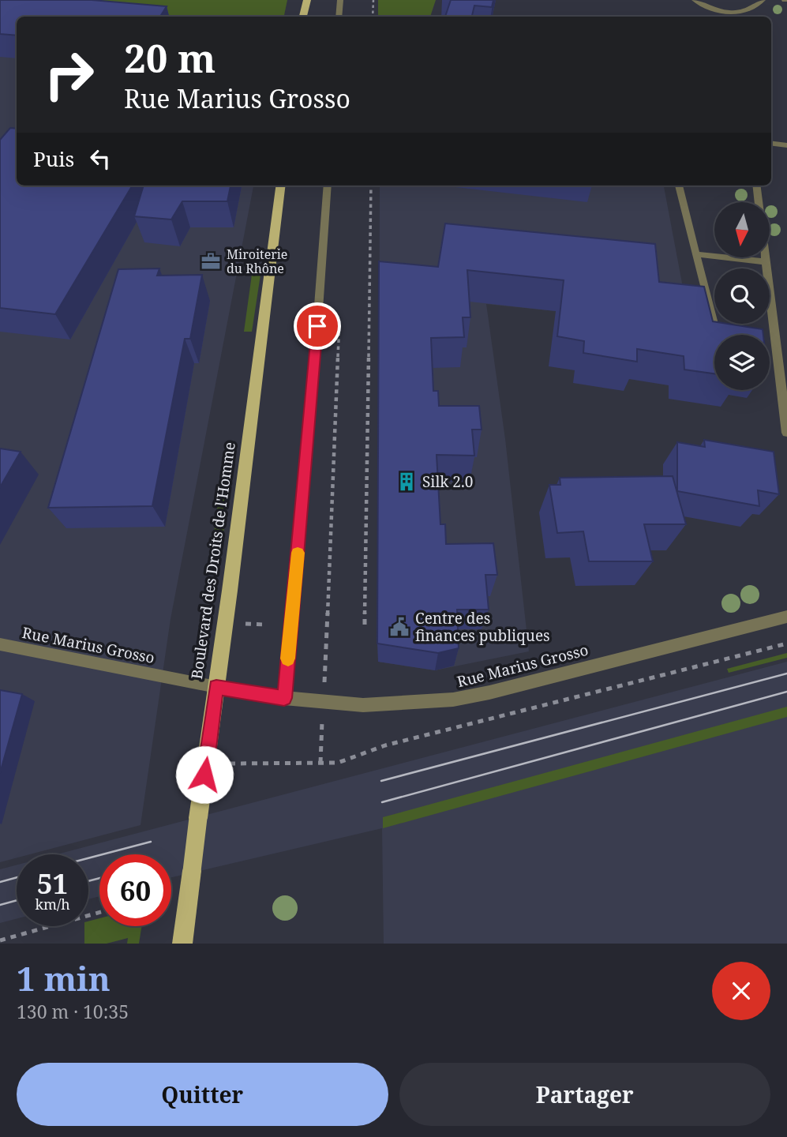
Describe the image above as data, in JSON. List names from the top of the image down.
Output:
{
  "streets": {
    "main road": ["Boulevard des Droits de l'Homme"],
    "street": ["Rue Marius Grosso"]
  },
  "crossings": [
    ["Boulevard des Droits de l'Homme", "Rue Marius Grosso"]
  ],
  "places": {
    "office": ["Miroiterie du Rhône"],
    "building": ["Silk 2.0"],
    "public building": ["Centre des finances publiques"]
  },
  "north": "bottom",
  "page": {
    "turn": ["20 m", "Rue Marius Grosso"],
    "then": "Puis",
    "speed": "51 km/h",
    "limit": "60",
    "heading": ["1 min", "130 m · 10:35"],
    "buttons": ["Quitter", "Partager"]
  }
}
